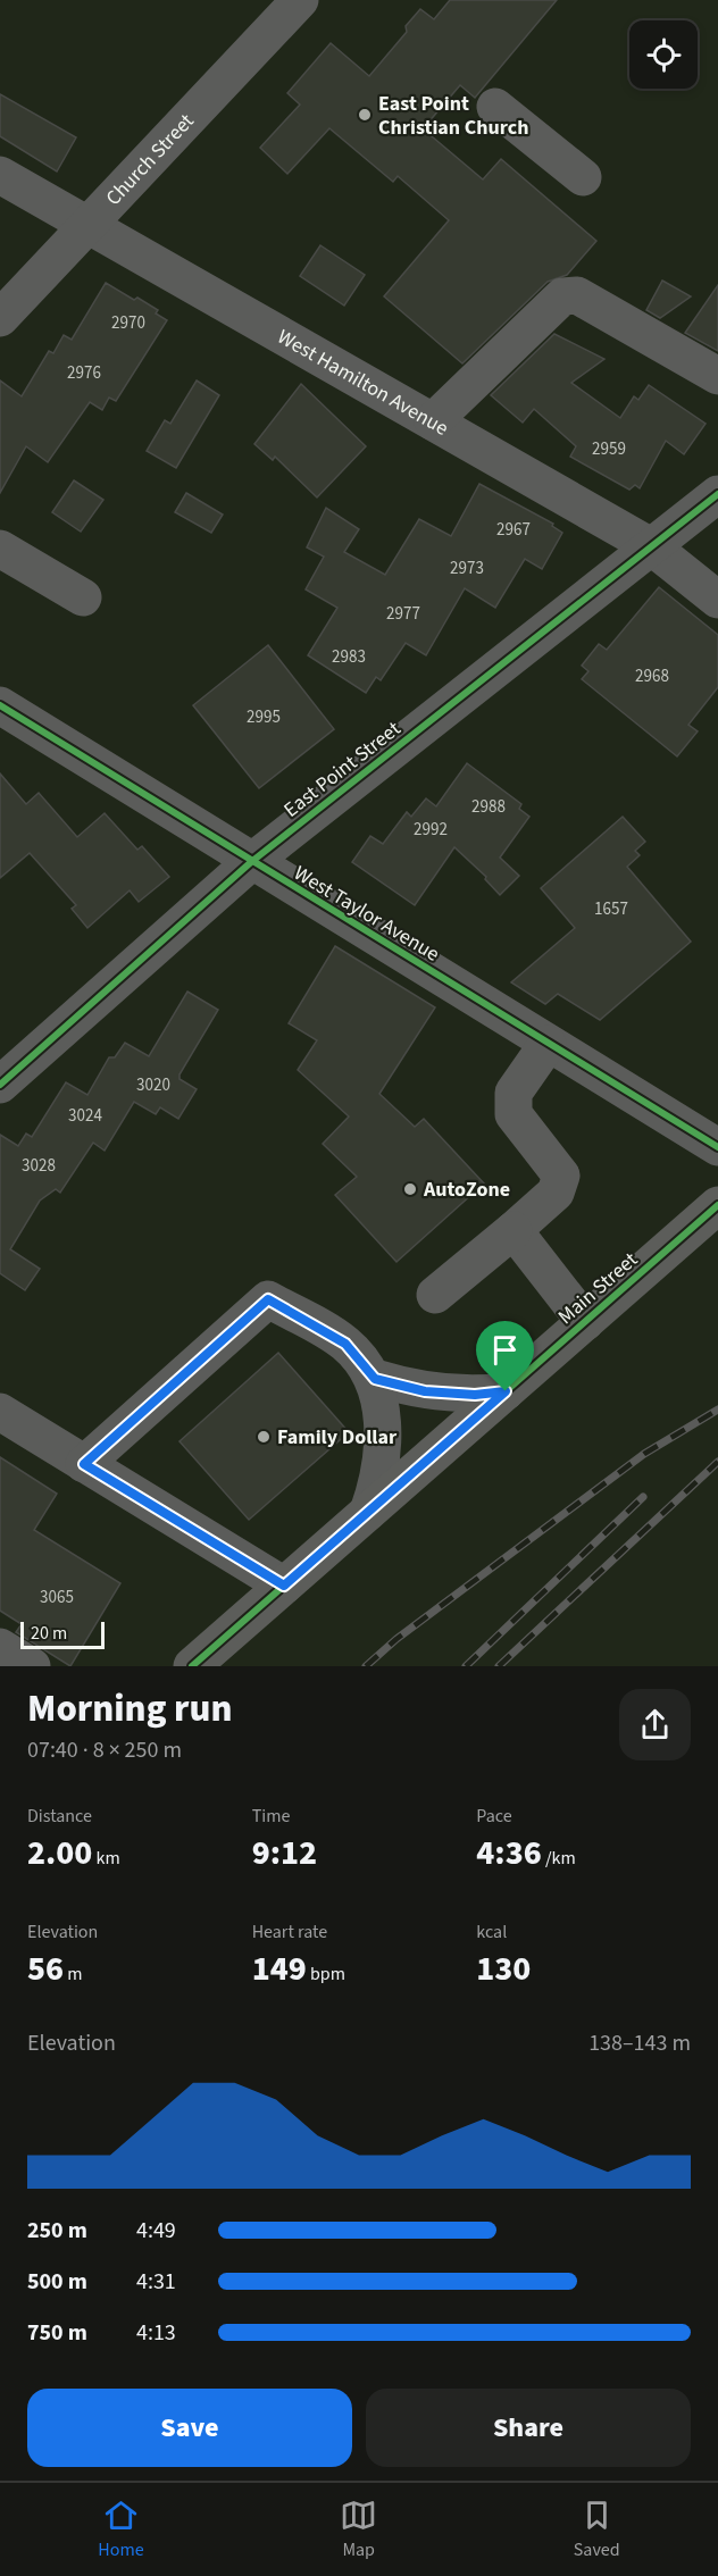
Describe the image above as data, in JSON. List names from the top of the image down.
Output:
{
  "streets": {
    "main road": ["Main Street"],
    "street": [
      "Church Street",
      "West Hamilton Avenue",
      "East Point Street",
      "West Taylor Avenue"
    ]
  },
  "crossings": [
    ["Church Street", "West Hamilton Avenue"],
    ["West Hamilton Avenue", "East Point Street"],
    ["East Point Street", "West Taylor Avenue"]
  ],
  "places": ["East Point Christian Church", "AutoZone", "Family Dollar"],
  "house_numbers": [
    "2970",
    "2976",
    "2959",
    "2967",
    "2973",
    "2977",
    "2983",
    "2968",
    "2995",
    "2988",
    "2992",
    "1657",
    "3020",
    "3024",
    "3028",
    "3065"
  ],
  "scale_bar": "20 m",
  "page": {
    "scale": "20 m",
    "heading": ["Morning run", "07:40 · 8 × 250 m"],
    "stats": [
      ["Distance", "2.00 km"],
      ["Time", "9:12"],
      ["Pace", "4:36 /km"],
      ["Elevation", "56 m"],
      ["Heart rate", "149 bpm"],
      ["kcal", "130"]
    ],
    "chart": ["Elevation", "138–143 m"],
    "list": [
      {
        "name": "250 m",
        "note": "4:49"
      },
      {
        "name": "500 m",
        "note": "4:31"
      },
      {
        "name": "750 m",
        "note": "4:13"
      }
    ],
    "buttons": ["Save", "Share"],
    "tabs": ["Home", "Map", "Saved"]
  }
}
